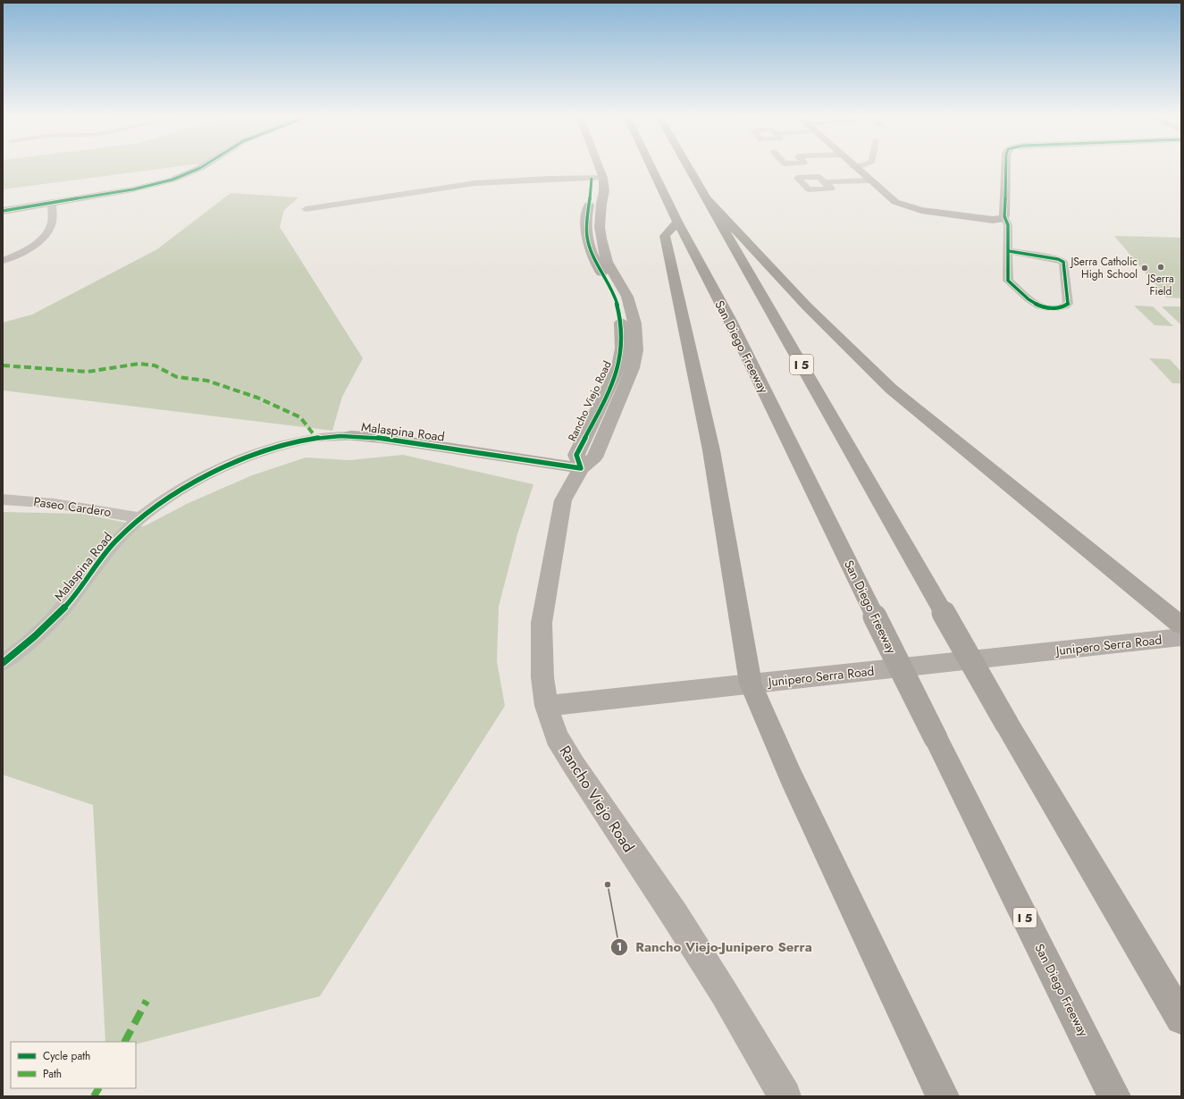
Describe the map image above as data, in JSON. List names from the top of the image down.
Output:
{
  "streets": {
    "highway": ["San Diego Freeway", "I 5"],
    "street": [
      "Rancho Viejo Road",
      "Malaspina Road",
      "Paseo Cardero",
      "Junipero Serra Road"
    ]
  },
  "crossings": [
    ["Rancho Viejo Road", "Malaspina Road"],
    ["Rancho Viejo Road", "Junipero Serra Road"],
    ["Malaspina Road", "Paseo Cardero"]
  ],
  "places": ["JSerra Field", "JSerra Catholic High School", "Rancho Viejo-Junipero Serra"],
  "legend": ["Cycle path", "Path"]
}
